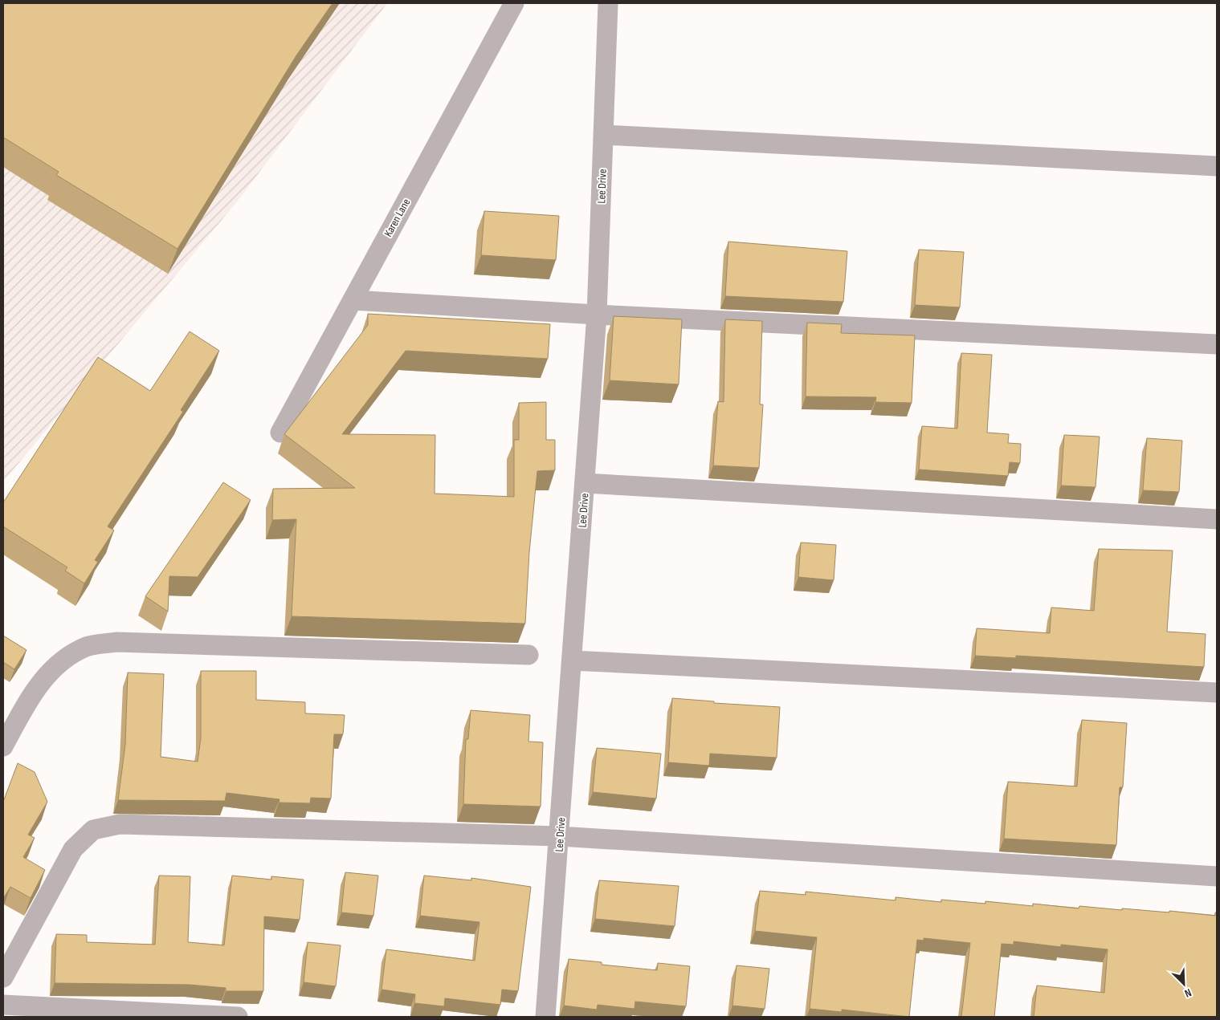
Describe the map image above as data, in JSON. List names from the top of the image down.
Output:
{
  "streets": {
    "street": ["Lee Drive", "Karen Lane"]
  },
  "north": "bottom right"
}
